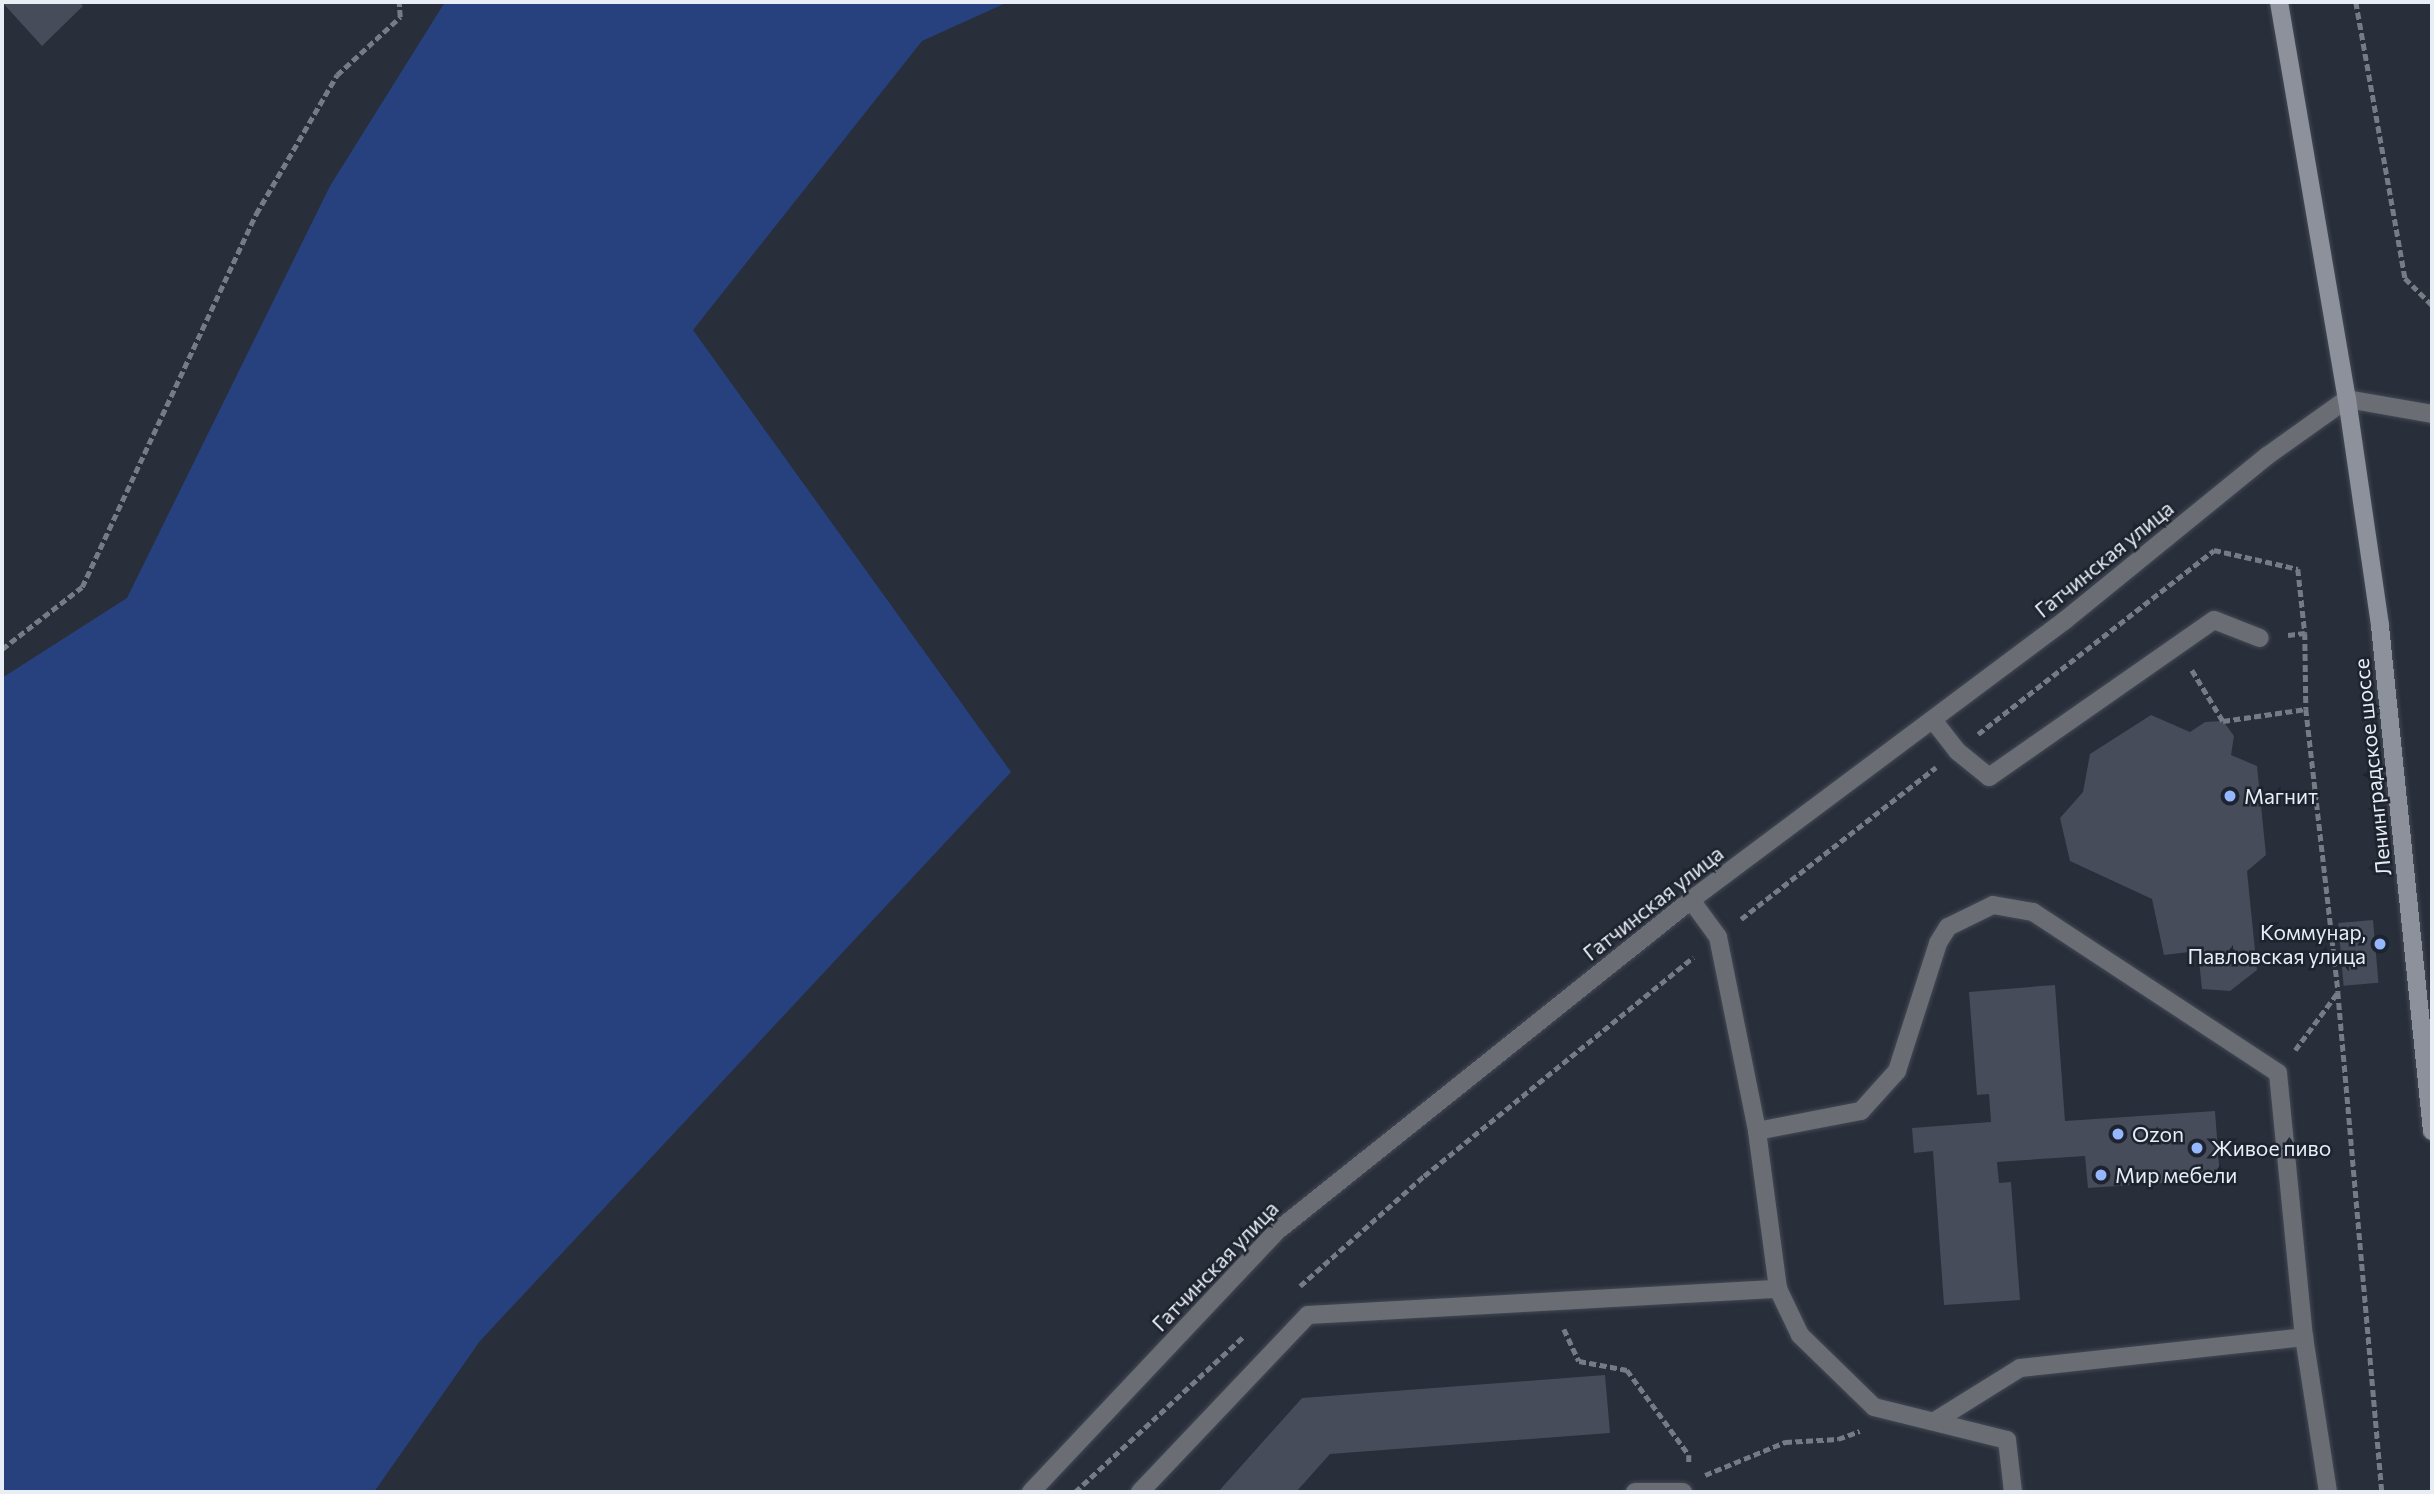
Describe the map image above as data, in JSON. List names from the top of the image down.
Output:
{
  "streets": {
    "main road": ["Ленинградское шоссе"],
    "street": ["Гатчинская улица"]
  },
  "crossings": [
    ["Гатчинская улица", "Ленинградское шоссе"]
  ],
  "places": [
    "Магнит",
    "Коммунар, Павловская улица",
    "Ozon",
    "Живое пиво",
    "Мир мебели"
  ]
}
